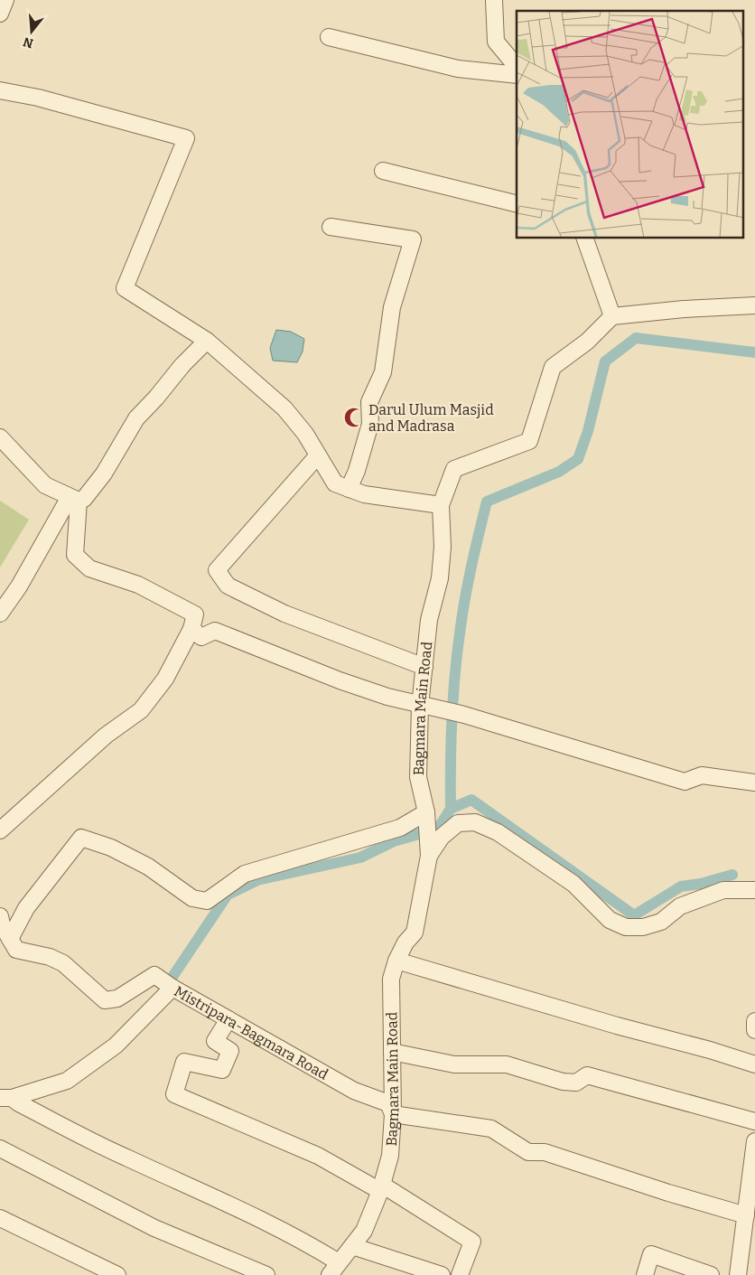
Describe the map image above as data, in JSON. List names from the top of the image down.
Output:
{
  "streets": {
    "street": ["Bagmara Main Road", "Mistripara-Bagmara Road"]
  },
  "crossings": [
    ["Bagmara Main Road", "Mistripara-Bagmara Road"]
  ],
  "places": {
    "mosque": ["Darul Ulum Masjid and Madrasa"]
  },
  "north": "bottom"
}
